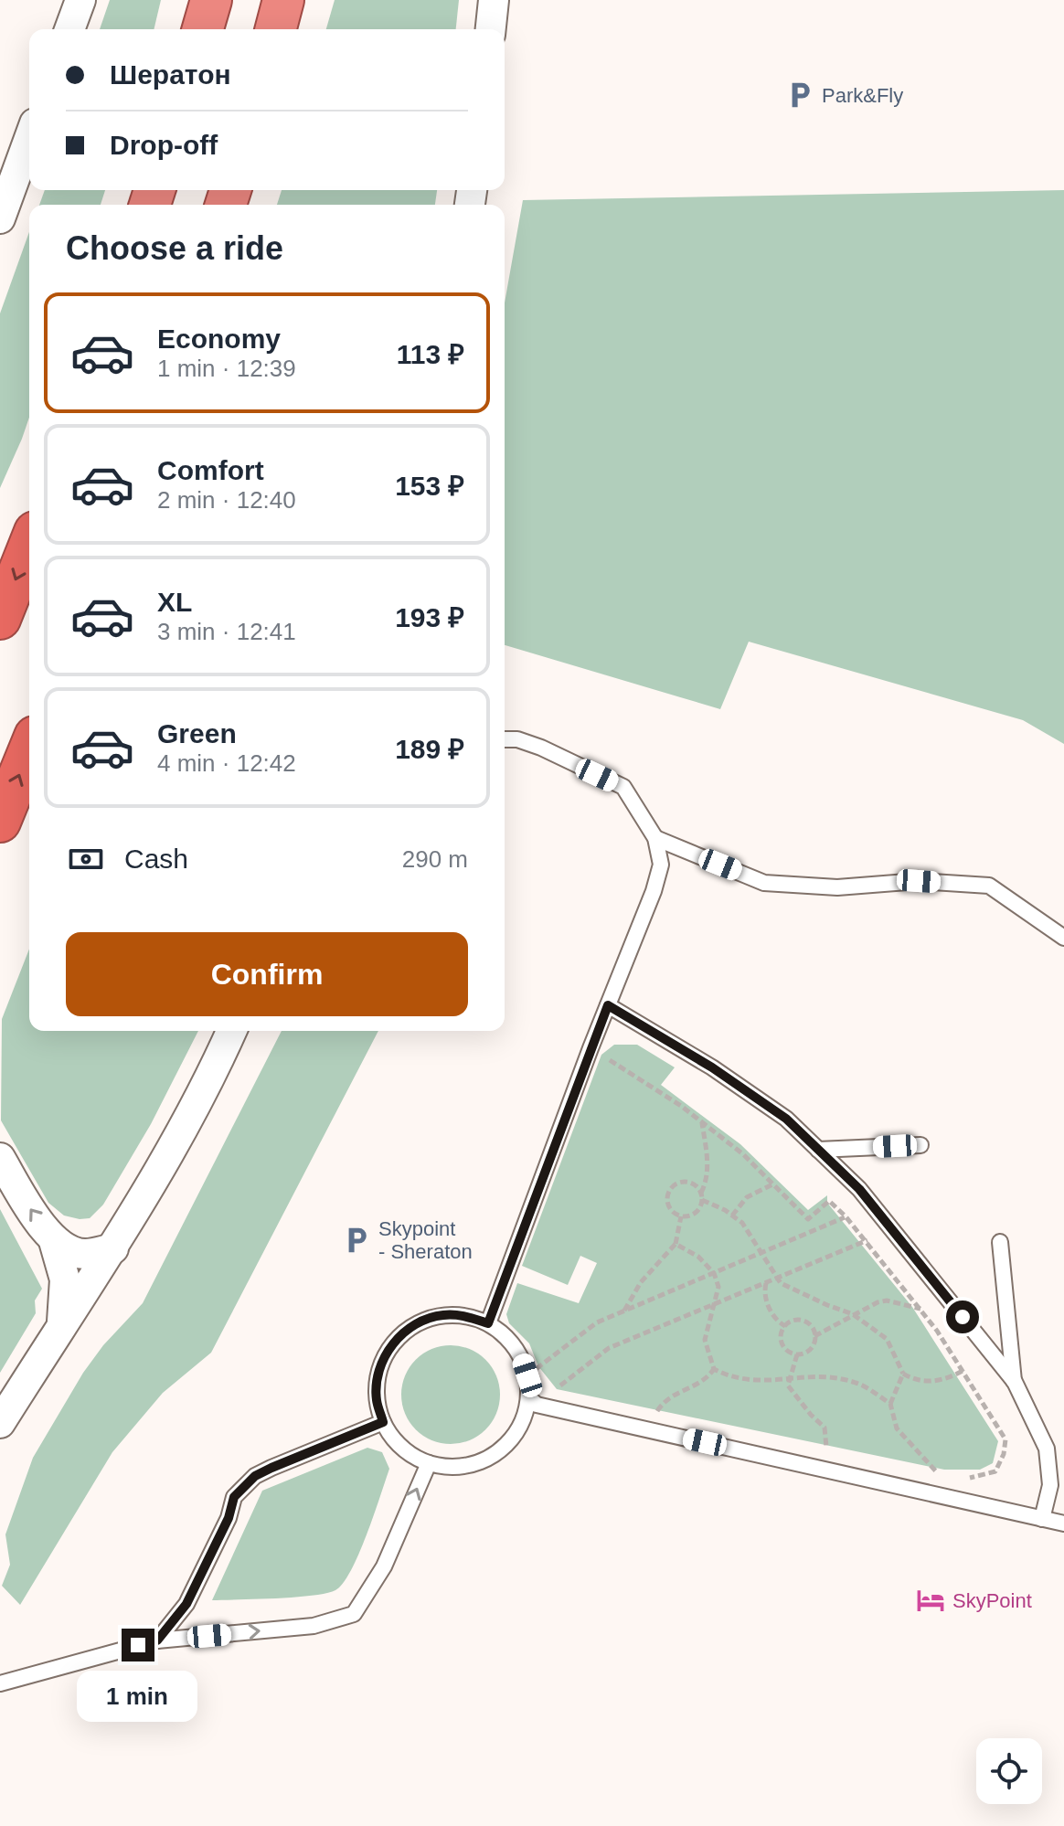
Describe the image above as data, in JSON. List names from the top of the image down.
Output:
{
  "places": {
    "parking": ["Park&Fly", "Skypoint - Sheraton"],
    "hotel": ["SkyPoint"]
  },
  "page": {
    "banner": ["Шератон", "Drop-off"],
    "heading": "Choose a ride",
    "list": [
      {
        "name": "Economy",
        "note": "1 min · 12:39",
        "value": "113 ₽"
      },
      {
        "name": "Comfort",
        "note": "2 min · 12:40",
        "value": "153 ₽"
      },
      {
        "name": "XL",
        "note": "3 min · 12:41",
        "value": "193 ₽"
      },
      {
        "name": "Green",
        "note": "4 min · 12:42",
        "value": "189 ₽"
      }
    ],
    "pay": ["Cash", "290 m"],
    "buttons": "Confirm",
    "bubble": "1 min"
  }
}
